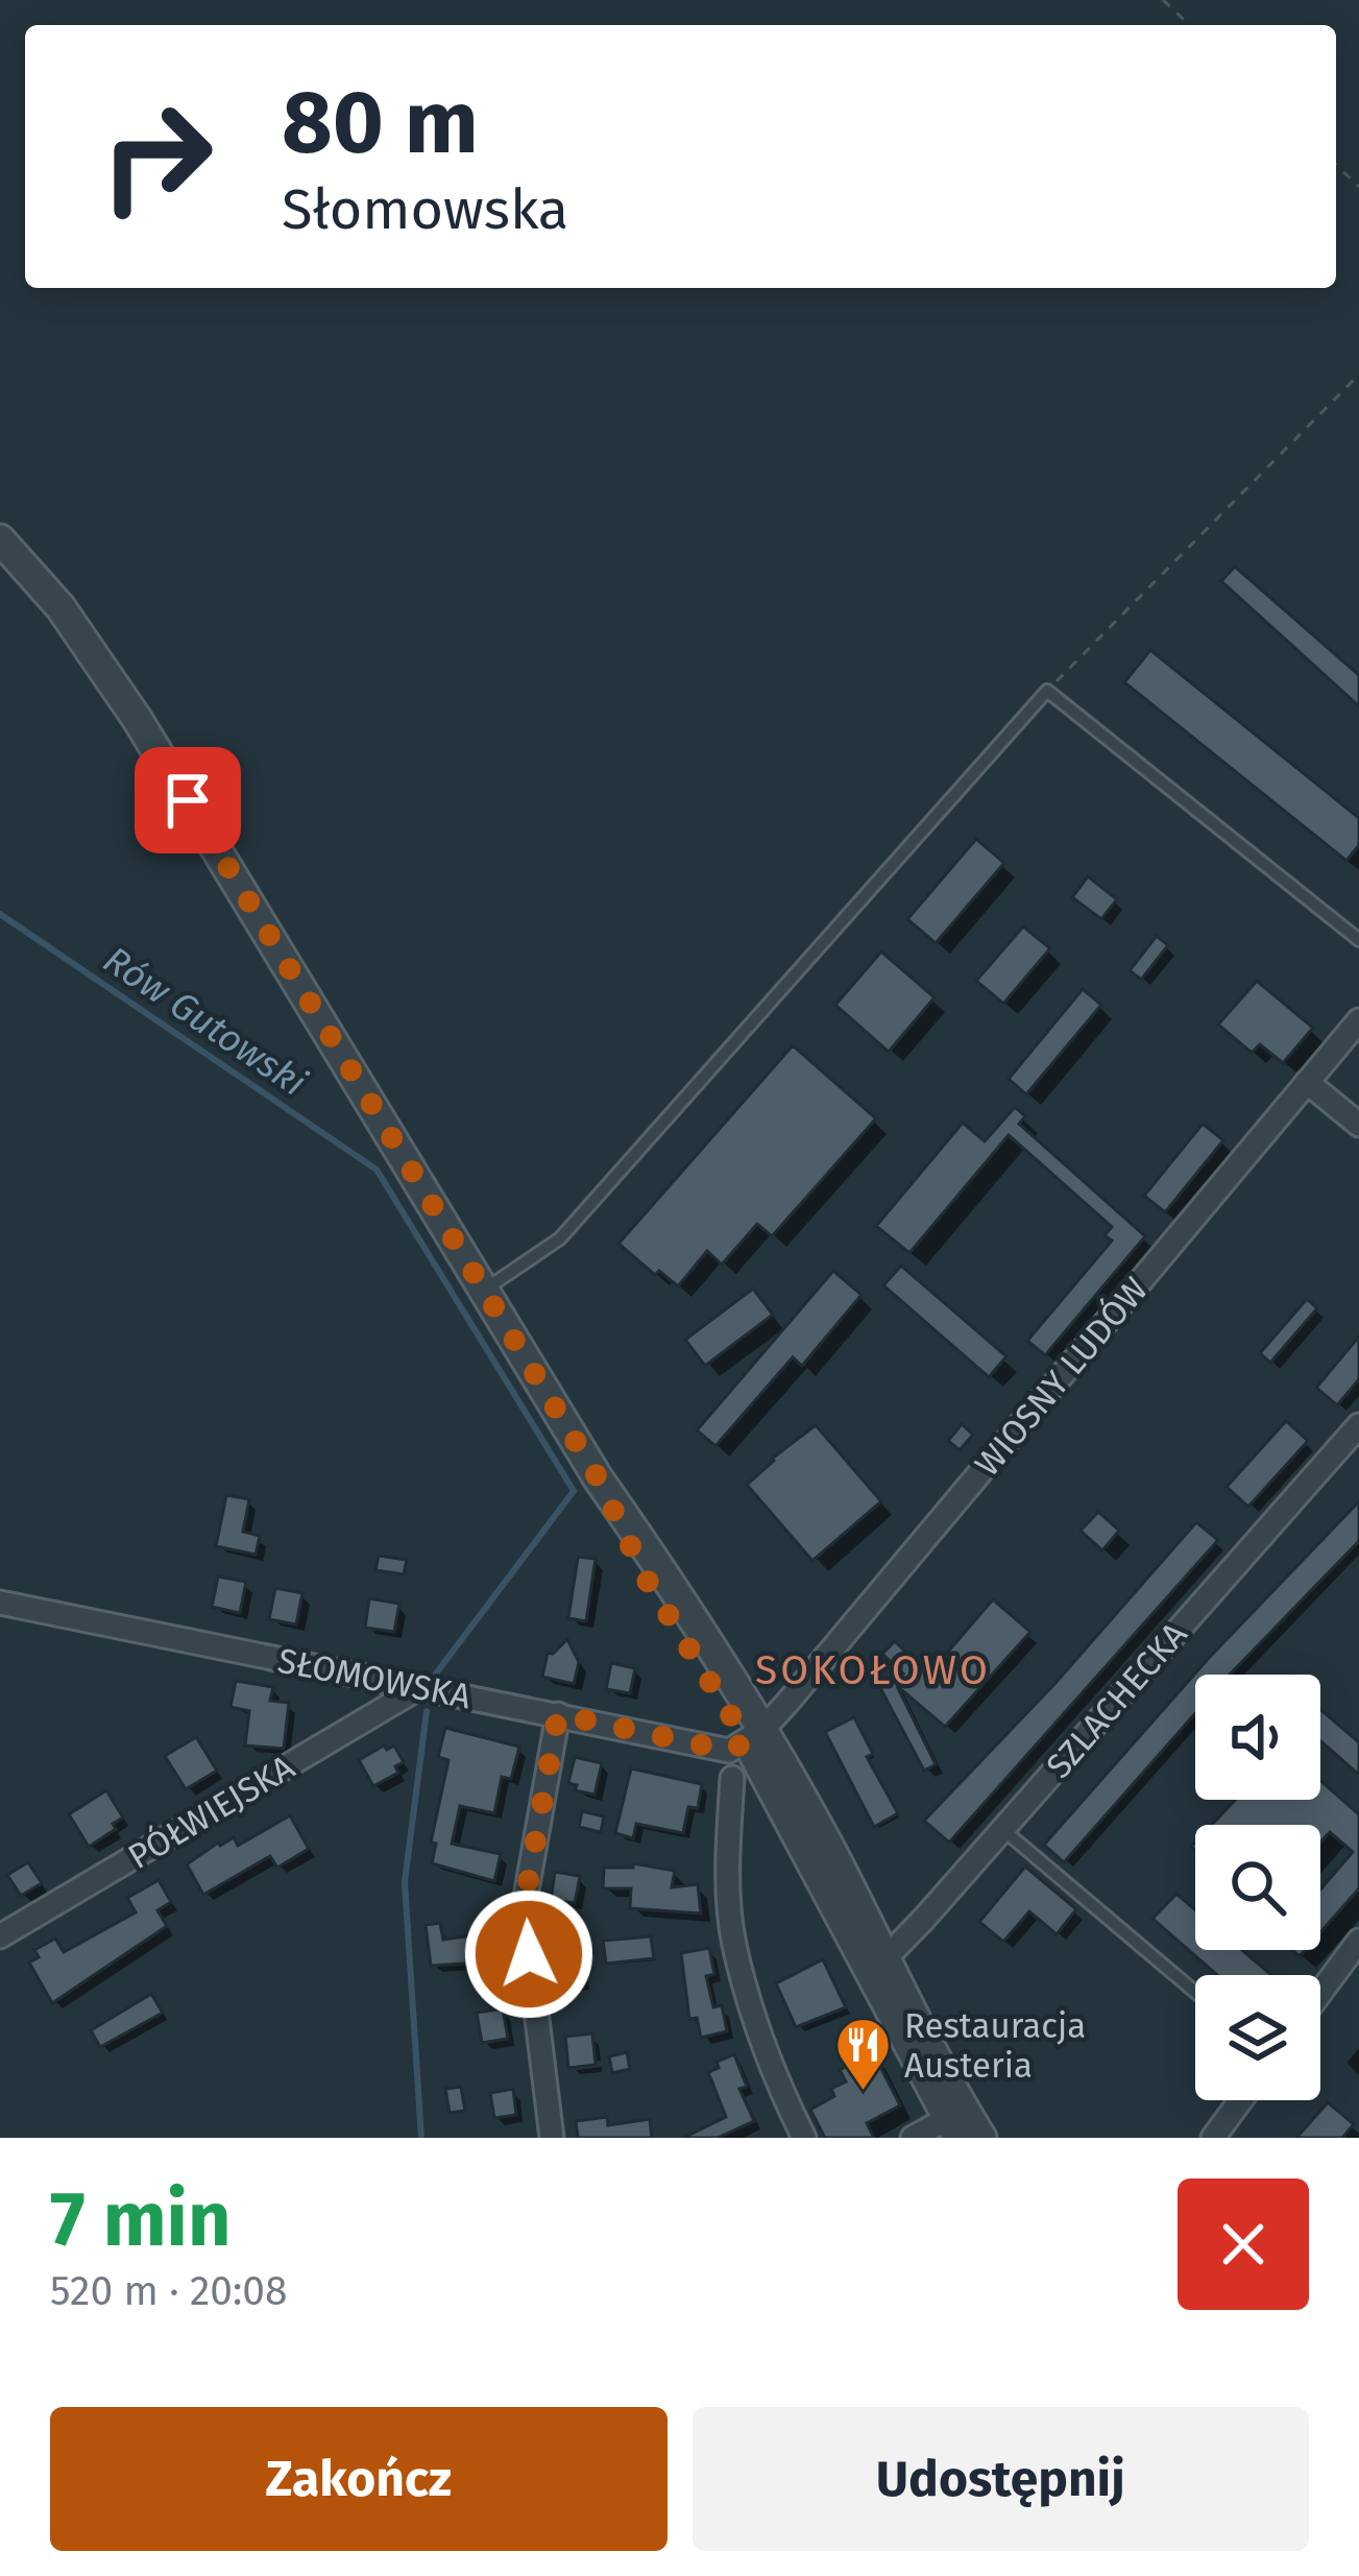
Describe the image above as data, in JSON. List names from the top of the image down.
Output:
{
  "streets": {
    "street": [
      "WIOSNY LUDÓW",
      "SŁOMOWSKA",
      "SZLACHECKA",
      "PÓŁWIEJSKA"
    ]
  },
  "crossings": [
    ["WIOSNY LUDÓW", "SŁOMOWSKA"],
    ["SŁOMOWSKA", "PÓŁWIEJSKA"]
  ],
  "districts": ["SOKOŁOWO"],
  "water": ["Rów Gutowski"],
  "places": {
    "restaurant": ["Restauracja Austeria"]
  },
  "page": {
    "turn": ["80 m", "Słomowska"],
    "heading": ["7 min", "520 m · 20:08"],
    "buttons": ["Zakończ", "Udostępnij"]
  }
}
